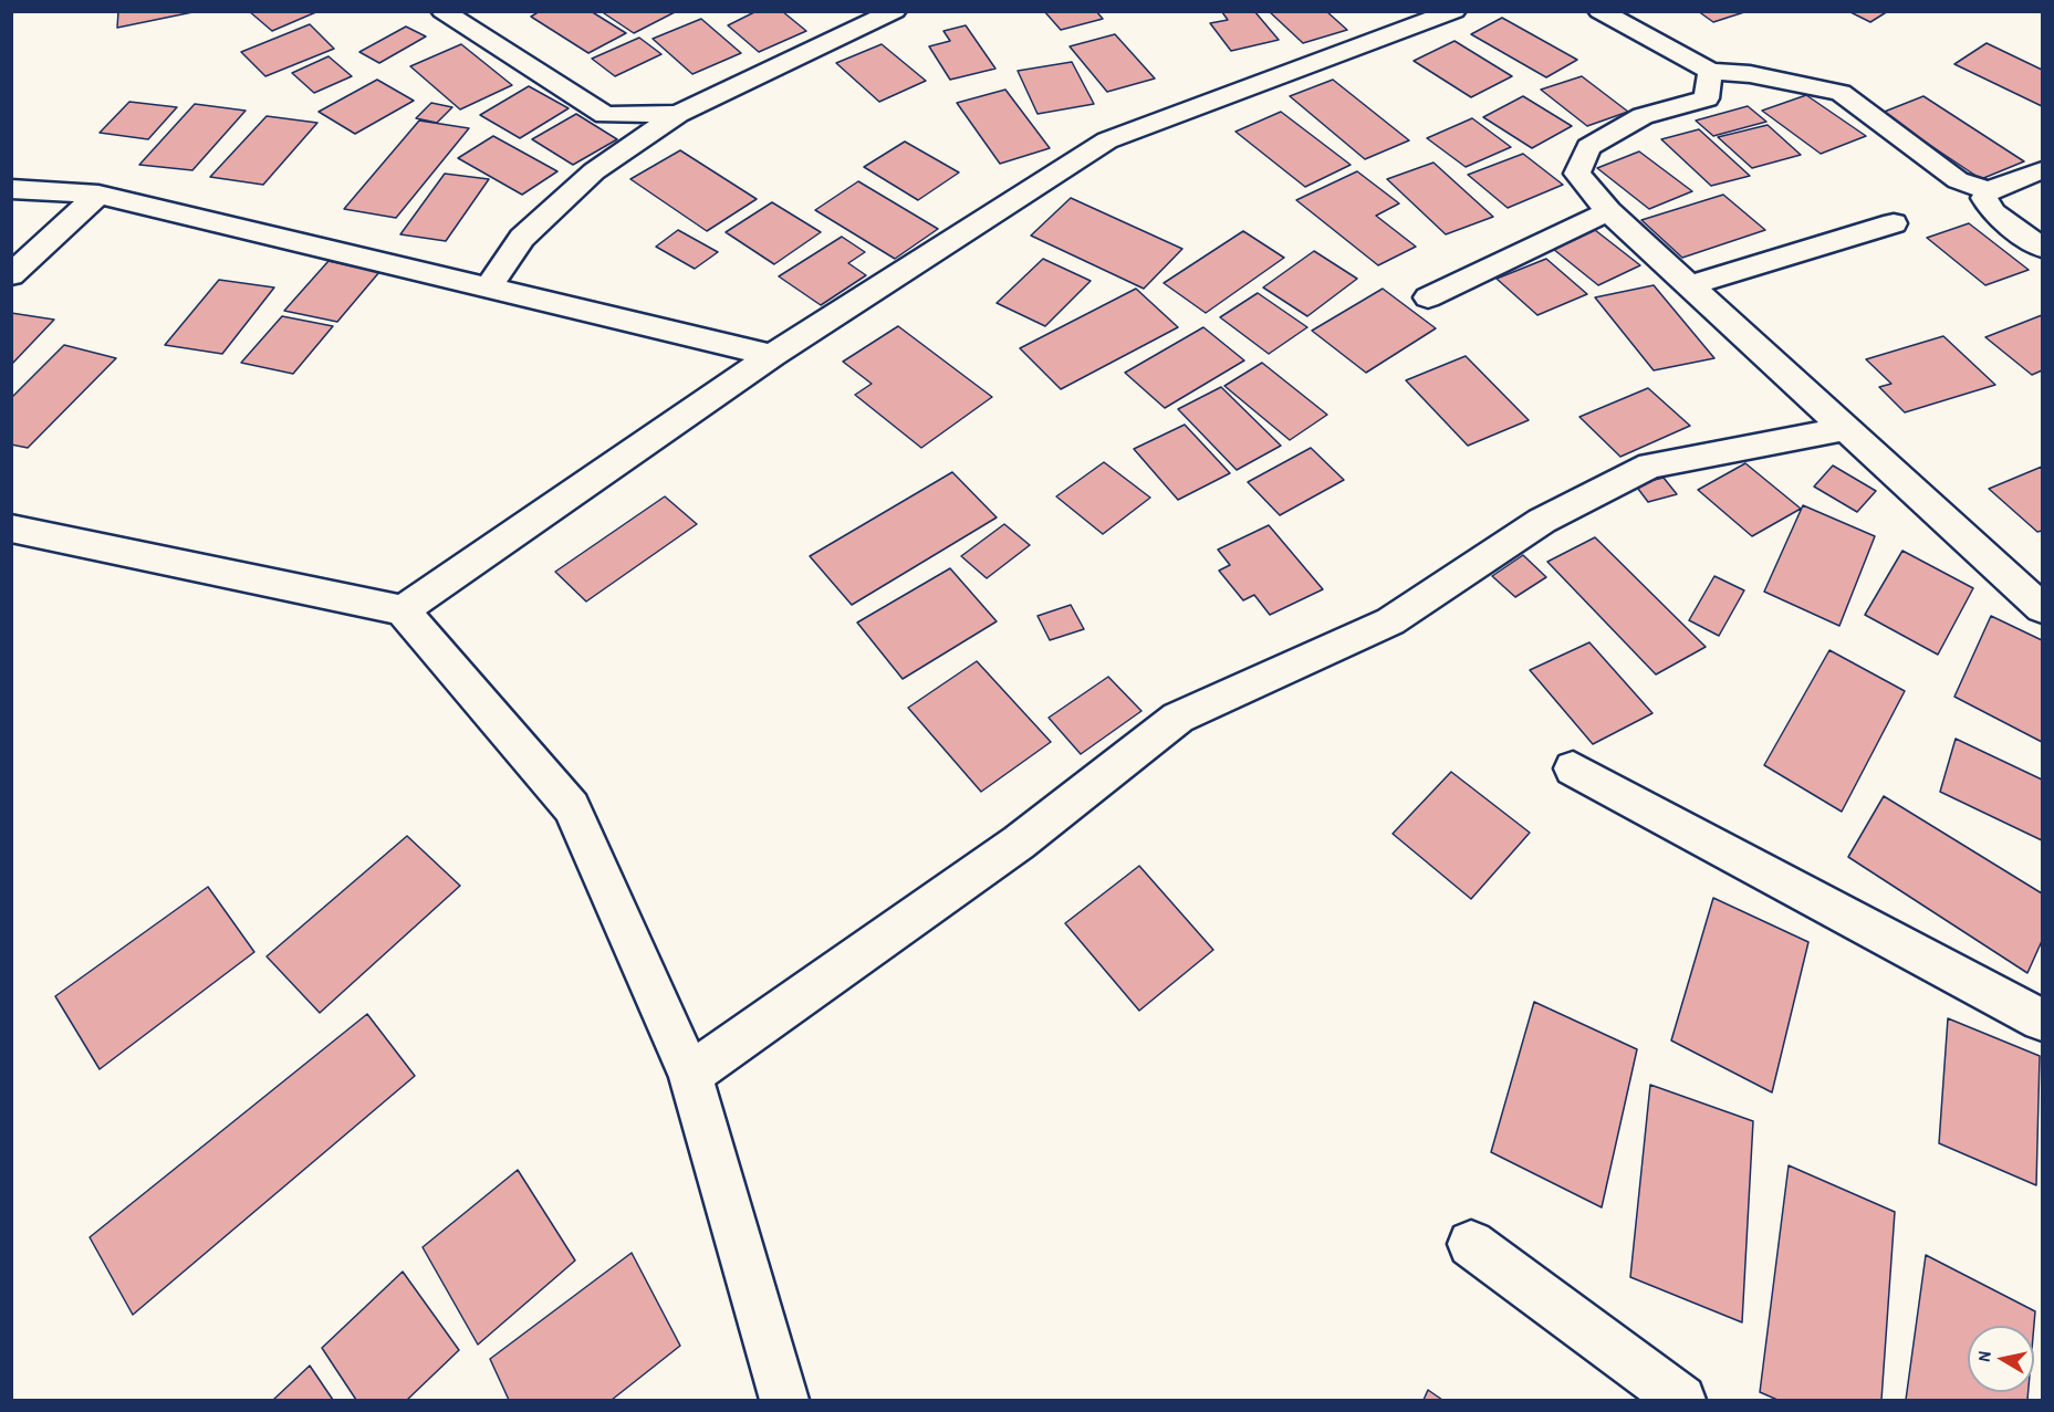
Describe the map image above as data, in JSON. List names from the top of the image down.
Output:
{
  "north": "left"
}
